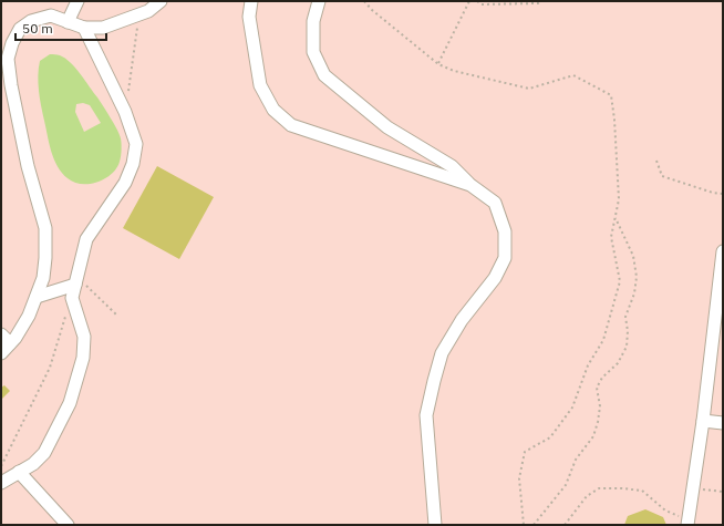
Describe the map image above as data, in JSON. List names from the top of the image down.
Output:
{
  "scale_bar": "50 m"
}
